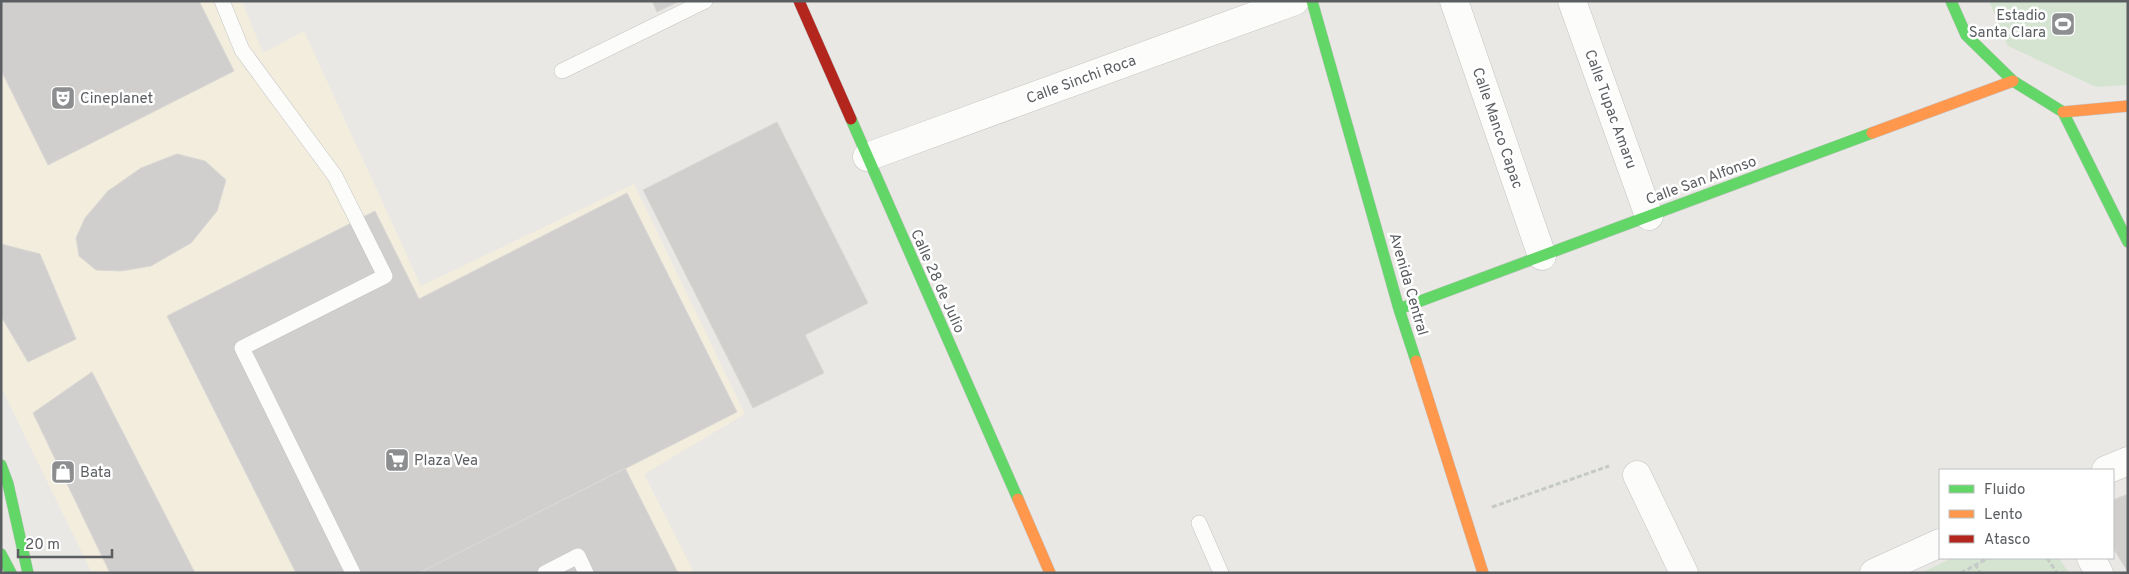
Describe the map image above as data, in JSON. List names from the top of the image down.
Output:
{
  "streets": {
    "main road": ["Calle San Alfonso", "Calle 28 de Julio", "Avenida Central"],
    "street": ["Calle Sinchi Roca", "Calle Tupac Amaru", "Calle Manco Capac"]
  },
  "crossings": [
    ["Calle Sinchi Roca", "Calle 28 de Julio"],
    ["Calle Tupac Amaru", "Calle San Alfonso"],
    ["Calle Manco Capac", "Calle San Alfonso"],
    ["Calle San Alfonso", "Avenida Central"]
  ],
  "places": {
    "sports": ["Estadio Santa Clara"],
    "theatre": ["Cineplanet"],
    "supermarket": ["Plaza Vea"],
    "shop": ["Bata"]
  },
  "legend": ["Fluido", "Lento", "Atasco"],
  "scale_bar": "20 m"
}
